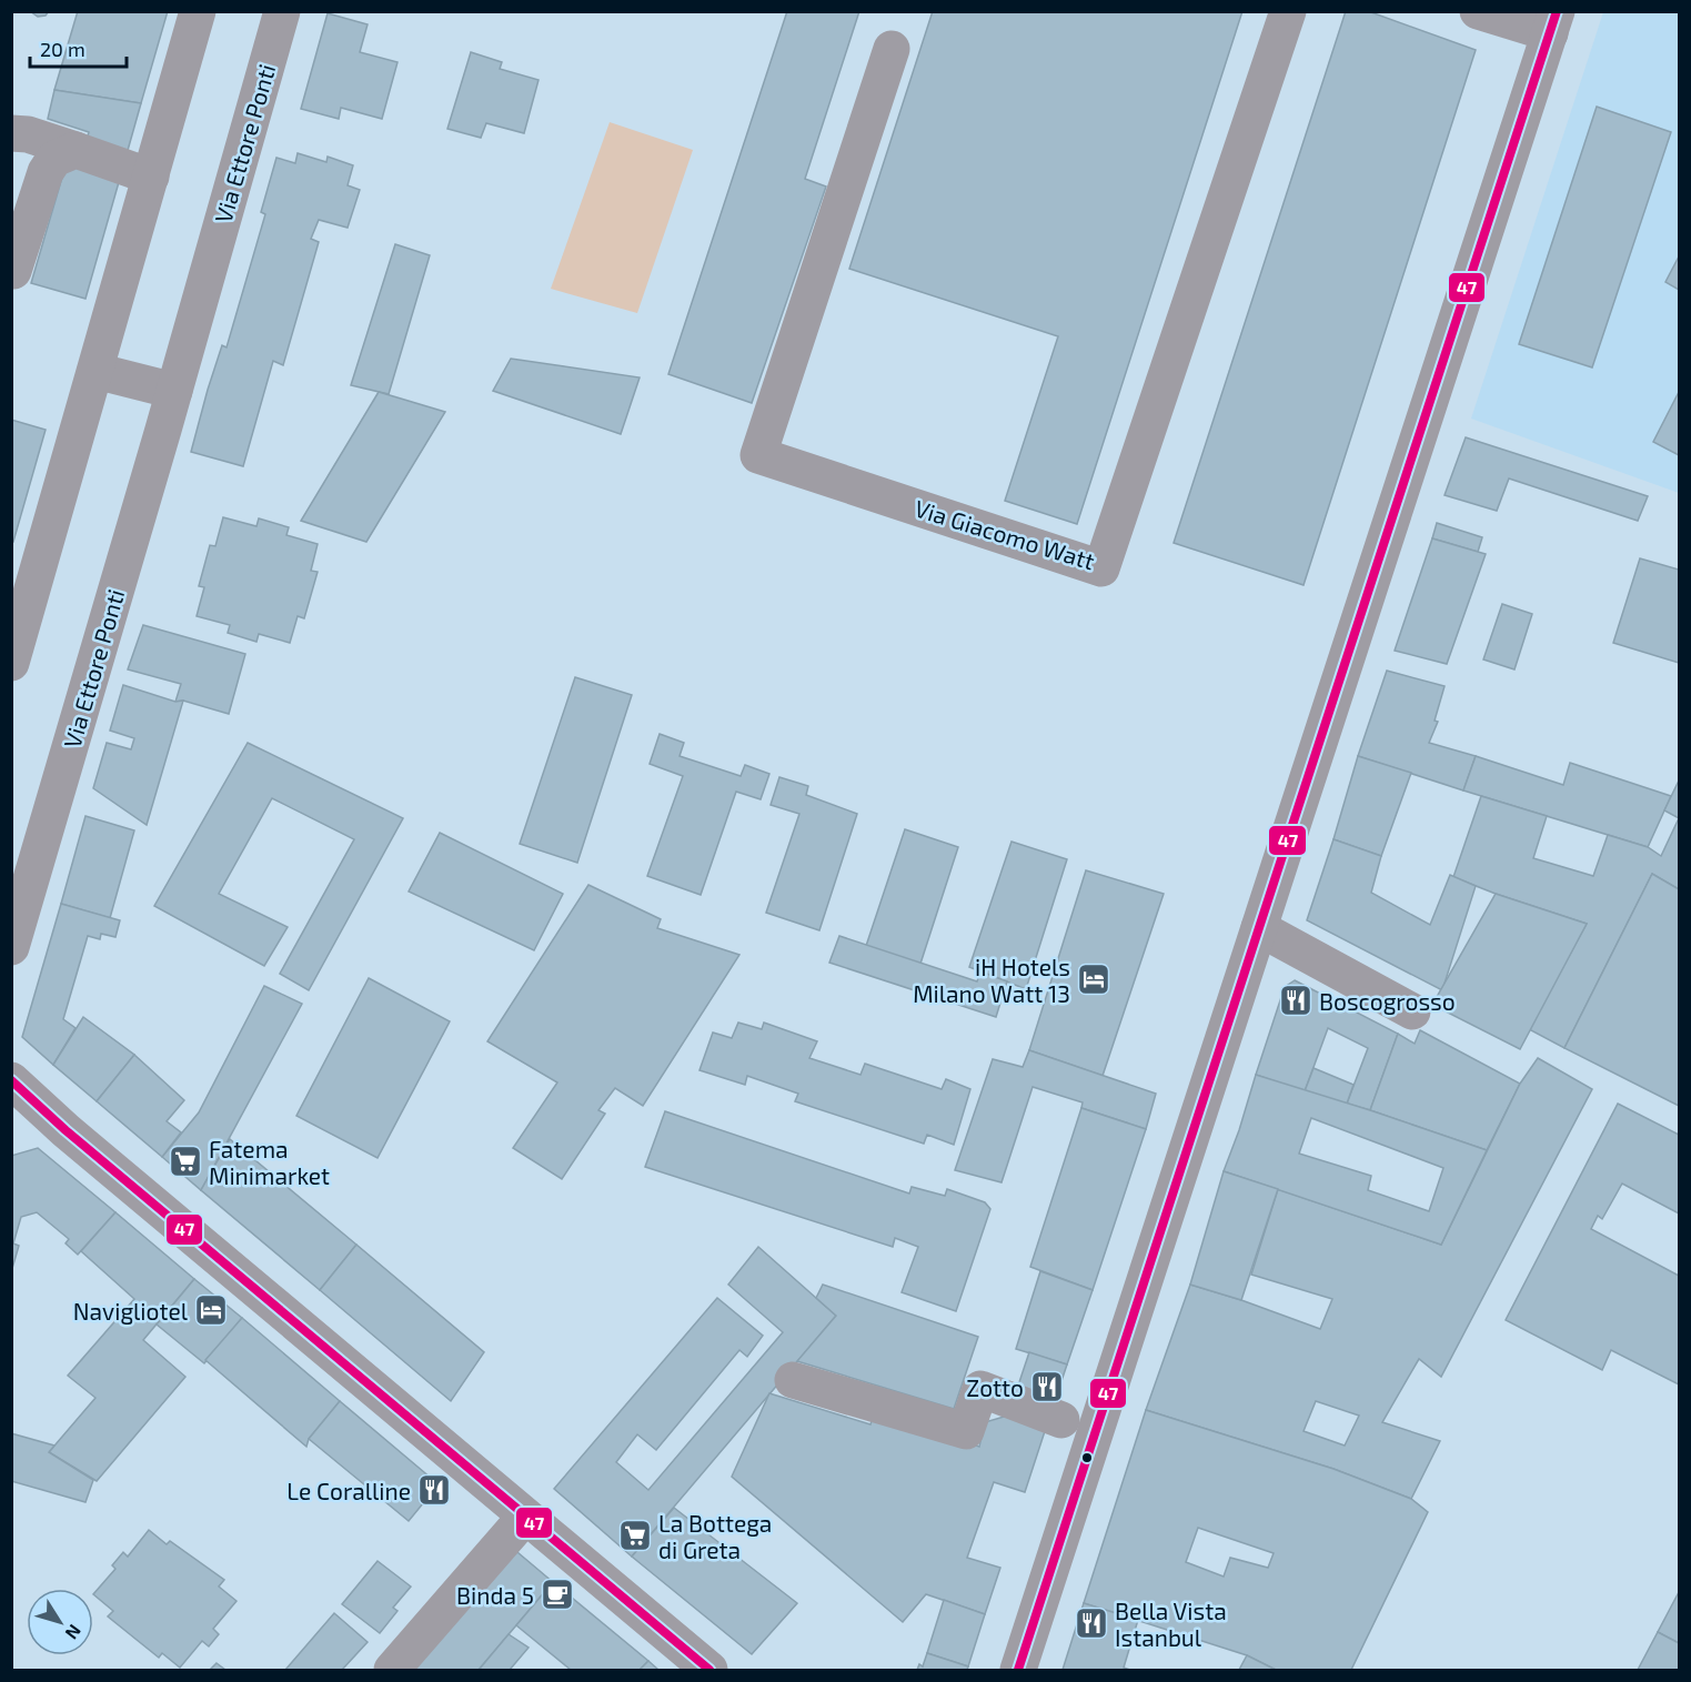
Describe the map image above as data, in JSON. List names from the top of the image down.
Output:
{
  "streets": {
    "street": ["Via Ettore Ponti", "Via Giacomo Watt"]
  },
  "places": {
    "hotel": ["iH Hotels Milano Watt 13", "Navigliotel"],
    "restaurant": [
      "Boscogrosso",
      "Zotto",
      "Le Coralline",
      "Bella Vista Istanbul"
    ],
    "supermarket": ["Fatema Minimarket", "La Bottega di Greta"],
    "cafe": ["Binda 5"]
  },
  "lines": ["transit line 47"],
  "scale_bar": "20 m",
  "north": "bottom right"
}
